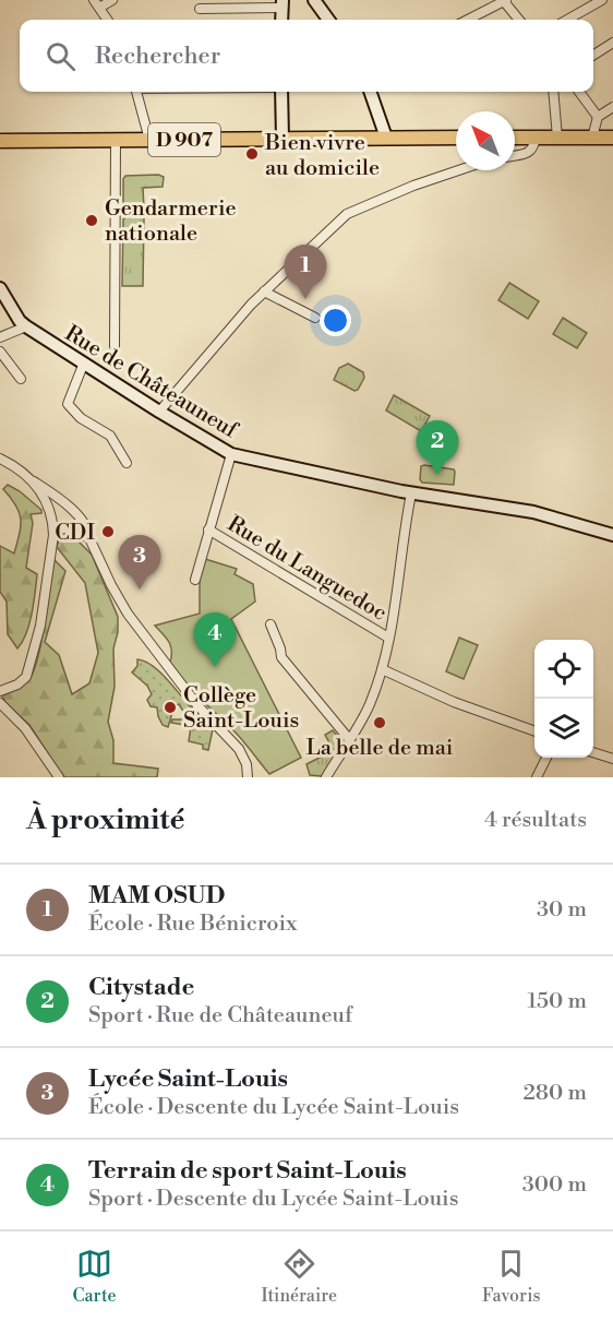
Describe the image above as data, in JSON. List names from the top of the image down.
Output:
{
  "streets": {
    "main road": ["D 907", "Rue de Châteauneuf"],
    "street": ["Rue du Languedoc"]
  },
  "crossings": [
    ["Rue de Châteauneuf", "Rue du Languedoc"]
  ],
  "places": [
    "Bien vivre au domicile",
    "Gendarmerie nationale",
    "CDI",
    "Collège Saint-Louis",
    "La belle de mai"
  ],
  "north": "top left",
  "page": {
    "search": "Rechercher",
    "pins": [
      "1",
      "2",
      "3",
      "4"
    ],
    "heading": ["À proximité", "4 résultats"],
    "list": [
      {
        "mark": "1",
        "name": "MAM OSUD",
        "note": "École · Rue Bénicroix",
        "value": "30 m"
      },
      {
        "mark": "2",
        "name": "Citystade",
        "note": "Sport · Rue de Châteauneuf",
        "value": "150 m"
      },
      {
        "mark": "3",
        "name": "Lycée Saint-Louis",
        "note": "École · Descente du Lycée Saint-Louis",
        "value": "280 m"
      },
      {
        "mark": "4",
        "name": "Terrain de sport Saint-Louis",
        "note": "Sport · Descente du Lycée Saint-Louis",
        "value": "300 m"
      }
    ],
    "nav": ["Carte", "Itinéraire", "Favoris"]
  }
}
